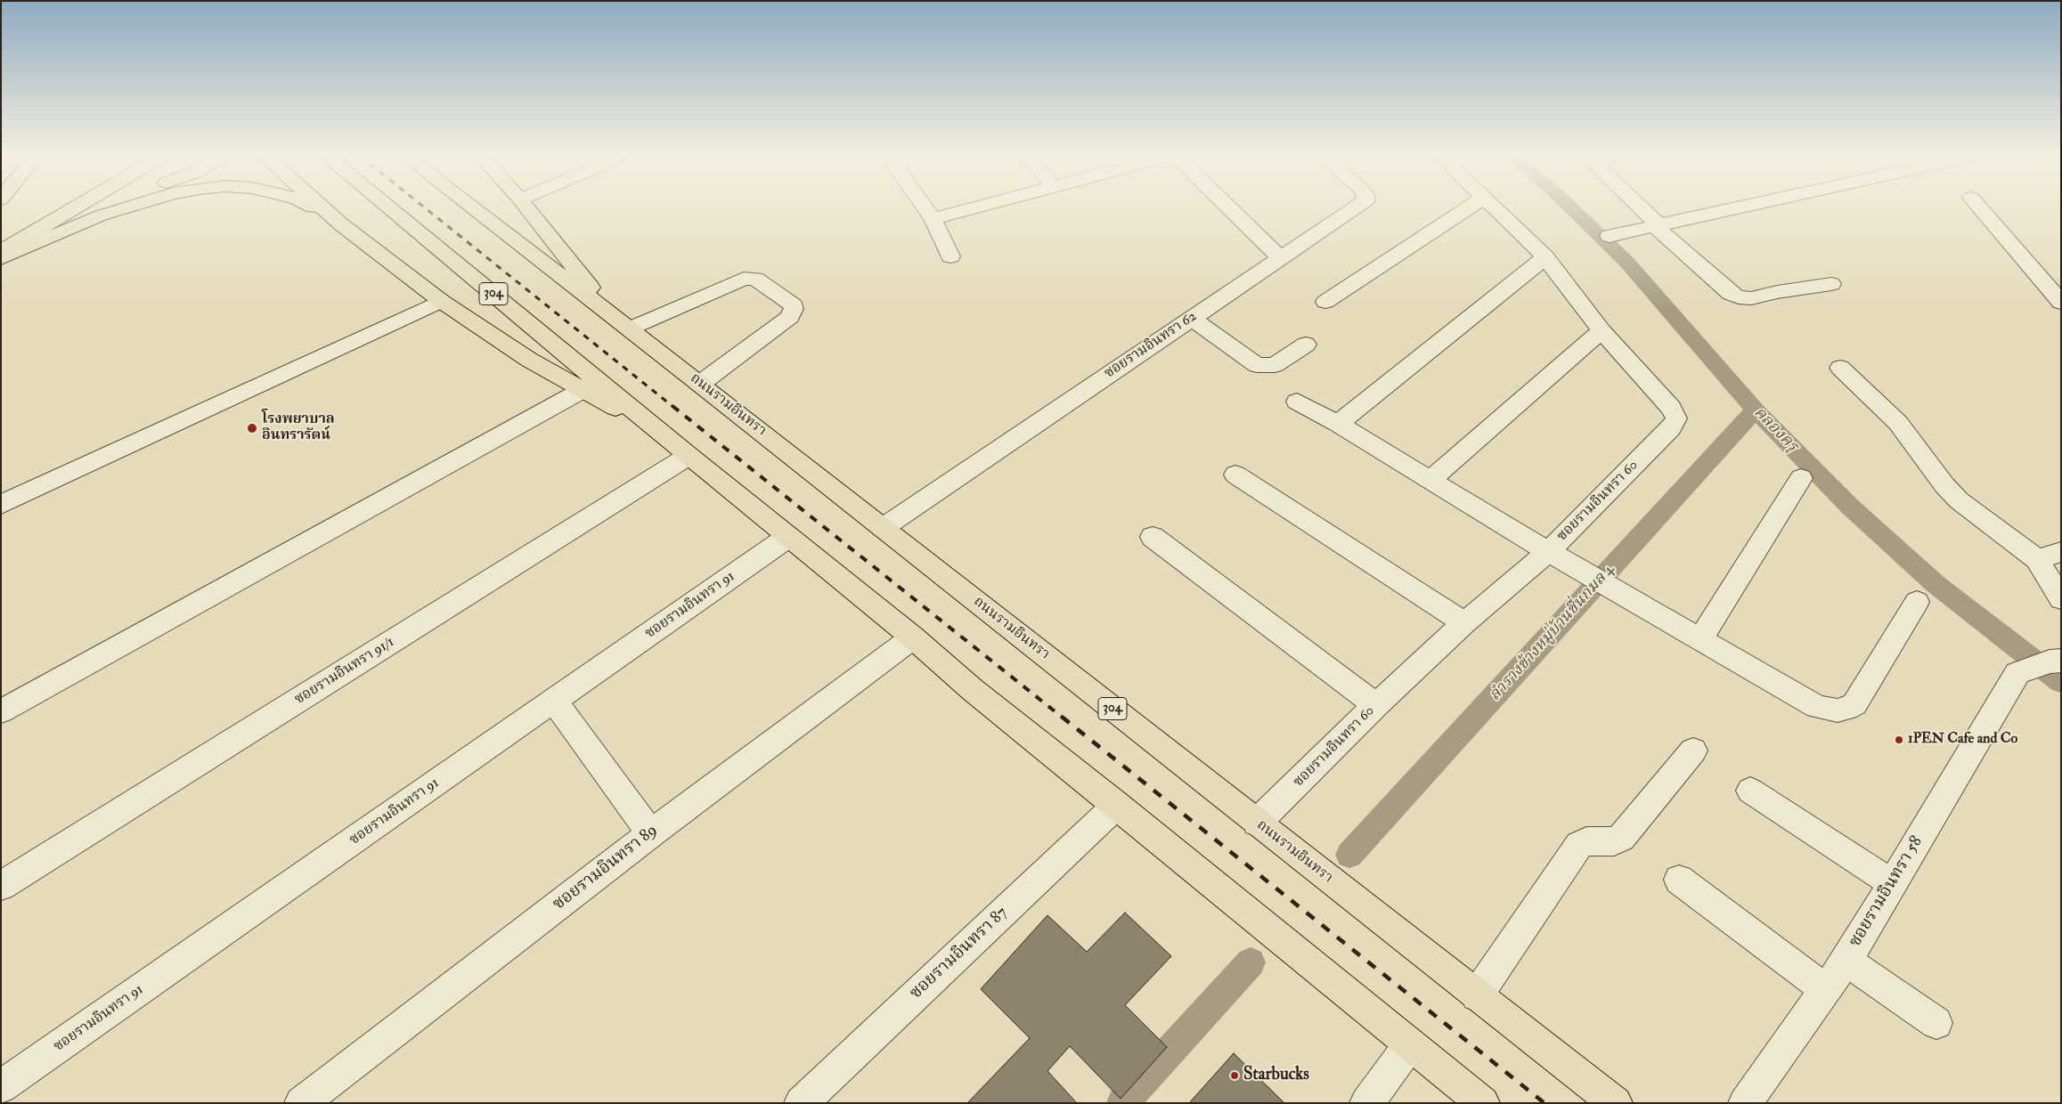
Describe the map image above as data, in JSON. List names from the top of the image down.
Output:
{
  "streets": {
    "main road": ["304", "ถนนรามอินทรา"],
    "street": [
      "ซอยรามอินทรา 62",
      "ซอยรามอินทรา 60",
      "ซอยรามอินทรา 91",
      "ซอยรามอินทรา 91/1",
      "ซอยรามอินทรา 89",
      "ซอยรามอินทรา 58",
      "ซอยรามอินทรา 87"
    ]
  },
  "crossings": [
    ["304", "ซอยรามอินทรา 91"],
    ["304", "ซอยรามอินทรา 91/1"],
    ["304", "ซอยรามอินทรา 89"],
    ["304", "ซอยรามอินทรา 87"],
    ["ซอยรามอินทรา 62", "ถนนรามอินทรา"],
    ["ถนนรามอินทรา", "ซอยรามอินทรา 60"]
  ],
  "water": ["คลองครุ", "ลำรางข้างหมู่บ้านชื่นกมล 4"],
  "places": ["โรงพยาบาล อินทรารัตน์", "1PEN Cafe and Co", "Starbucks"]
}
